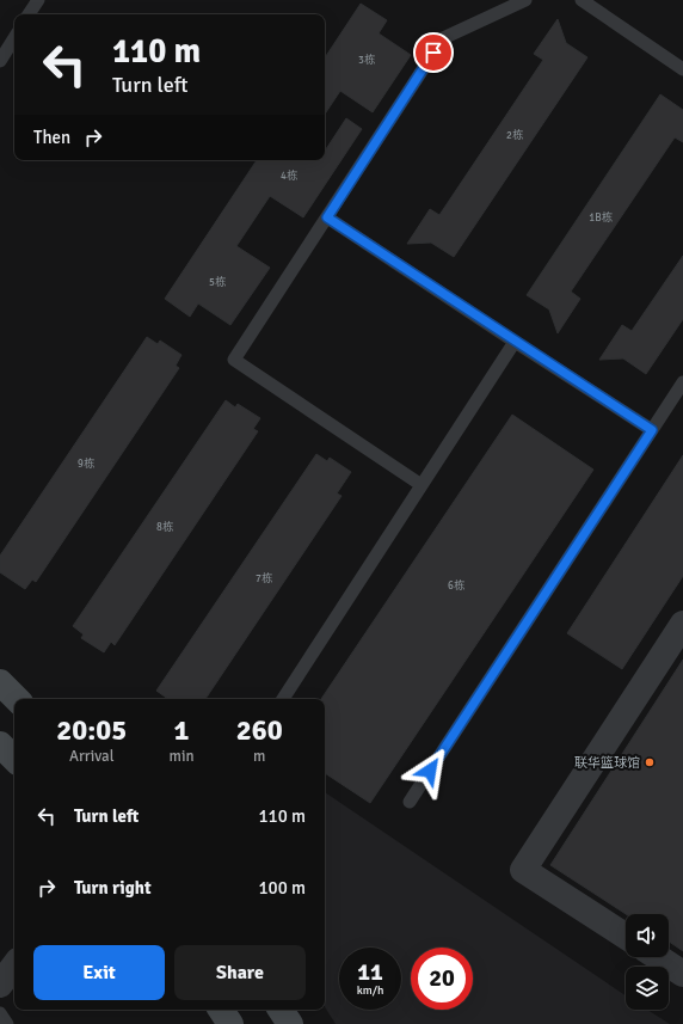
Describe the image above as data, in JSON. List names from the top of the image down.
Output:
{
  "places": ["联华篮球馆"],
  "house_numbers": [
    "3栋",
    "2栋",
    "4栋",
    "1B栋",
    "5栋",
    "9栋",
    "8栋",
    "7栋",
    "6栋"
  ],
  "page": {
    "turn": ["110 m", "Turn left"],
    "then": "Then",
    "eta": [
      "20:05",
      "Arrival",
      "1",
      "min",
      "260",
      "m"
    ],
    "list": [
      {
        "name": "Turn left",
        "value": "110 m"
      },
      {
        "name": "Turn right",
        "value": "100 m"
      }
    ],
    "buttons": ["Exit", "Share"],
    "speed": "11 km/h",
    "limit": "20"
  }
}
